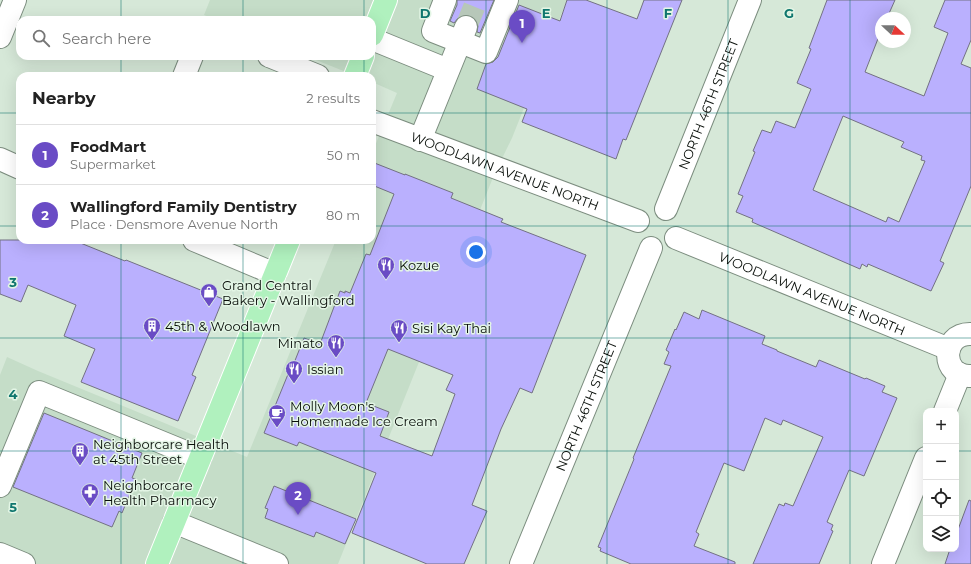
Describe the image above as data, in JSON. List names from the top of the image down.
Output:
{
  "streets": {
    "street": ["NORTH 46TH STREET", "WOODLAWN AVENUE NORTH"]
  },
  "crossings": [
    ["NORTH 46TH STREET", "WOODLAWN AVENUE NORTH"]
  ],
  "places": {
    "restaurant": [
      "Kozue",
      "Sisi Kay Thai",
      "Minato",
      "Issian"
    ],
    "shop": ["Grand Central Bakery - Wallingford"],
    "building": ["45th & Woodlawn", "Neighborcare Health at 45th Street"],
    "cafe": ["Molly Moon's Homemade Ice Cream"],
    "pharmacy": ["Neighborcare Health Pharmacy"]
  },
  "north": "right",
  "page": {
    "pins": ["1", "2"],
    "search": "Search here",
    "heading": ["Nearby", "2 results"],
    "list": [
      {
        "mark": "1",
        "name": "FoodMart",
        "note": "Supermarket",
        "value": "50 m"
      },
      {
        "mark": "2",
        "name": "Wallingford Family Dentistry",
        "note": "Place · Densmore Avenue North",
        "value": "80 m"
      }
    ],
    "map_buttons": ["+", "−"]
  },
  "grid": {
    "columns": [
      "D",
      "E",
      "F",
      "G"
    ],
    "rows": ["3", "4", "5"]
  }
}
